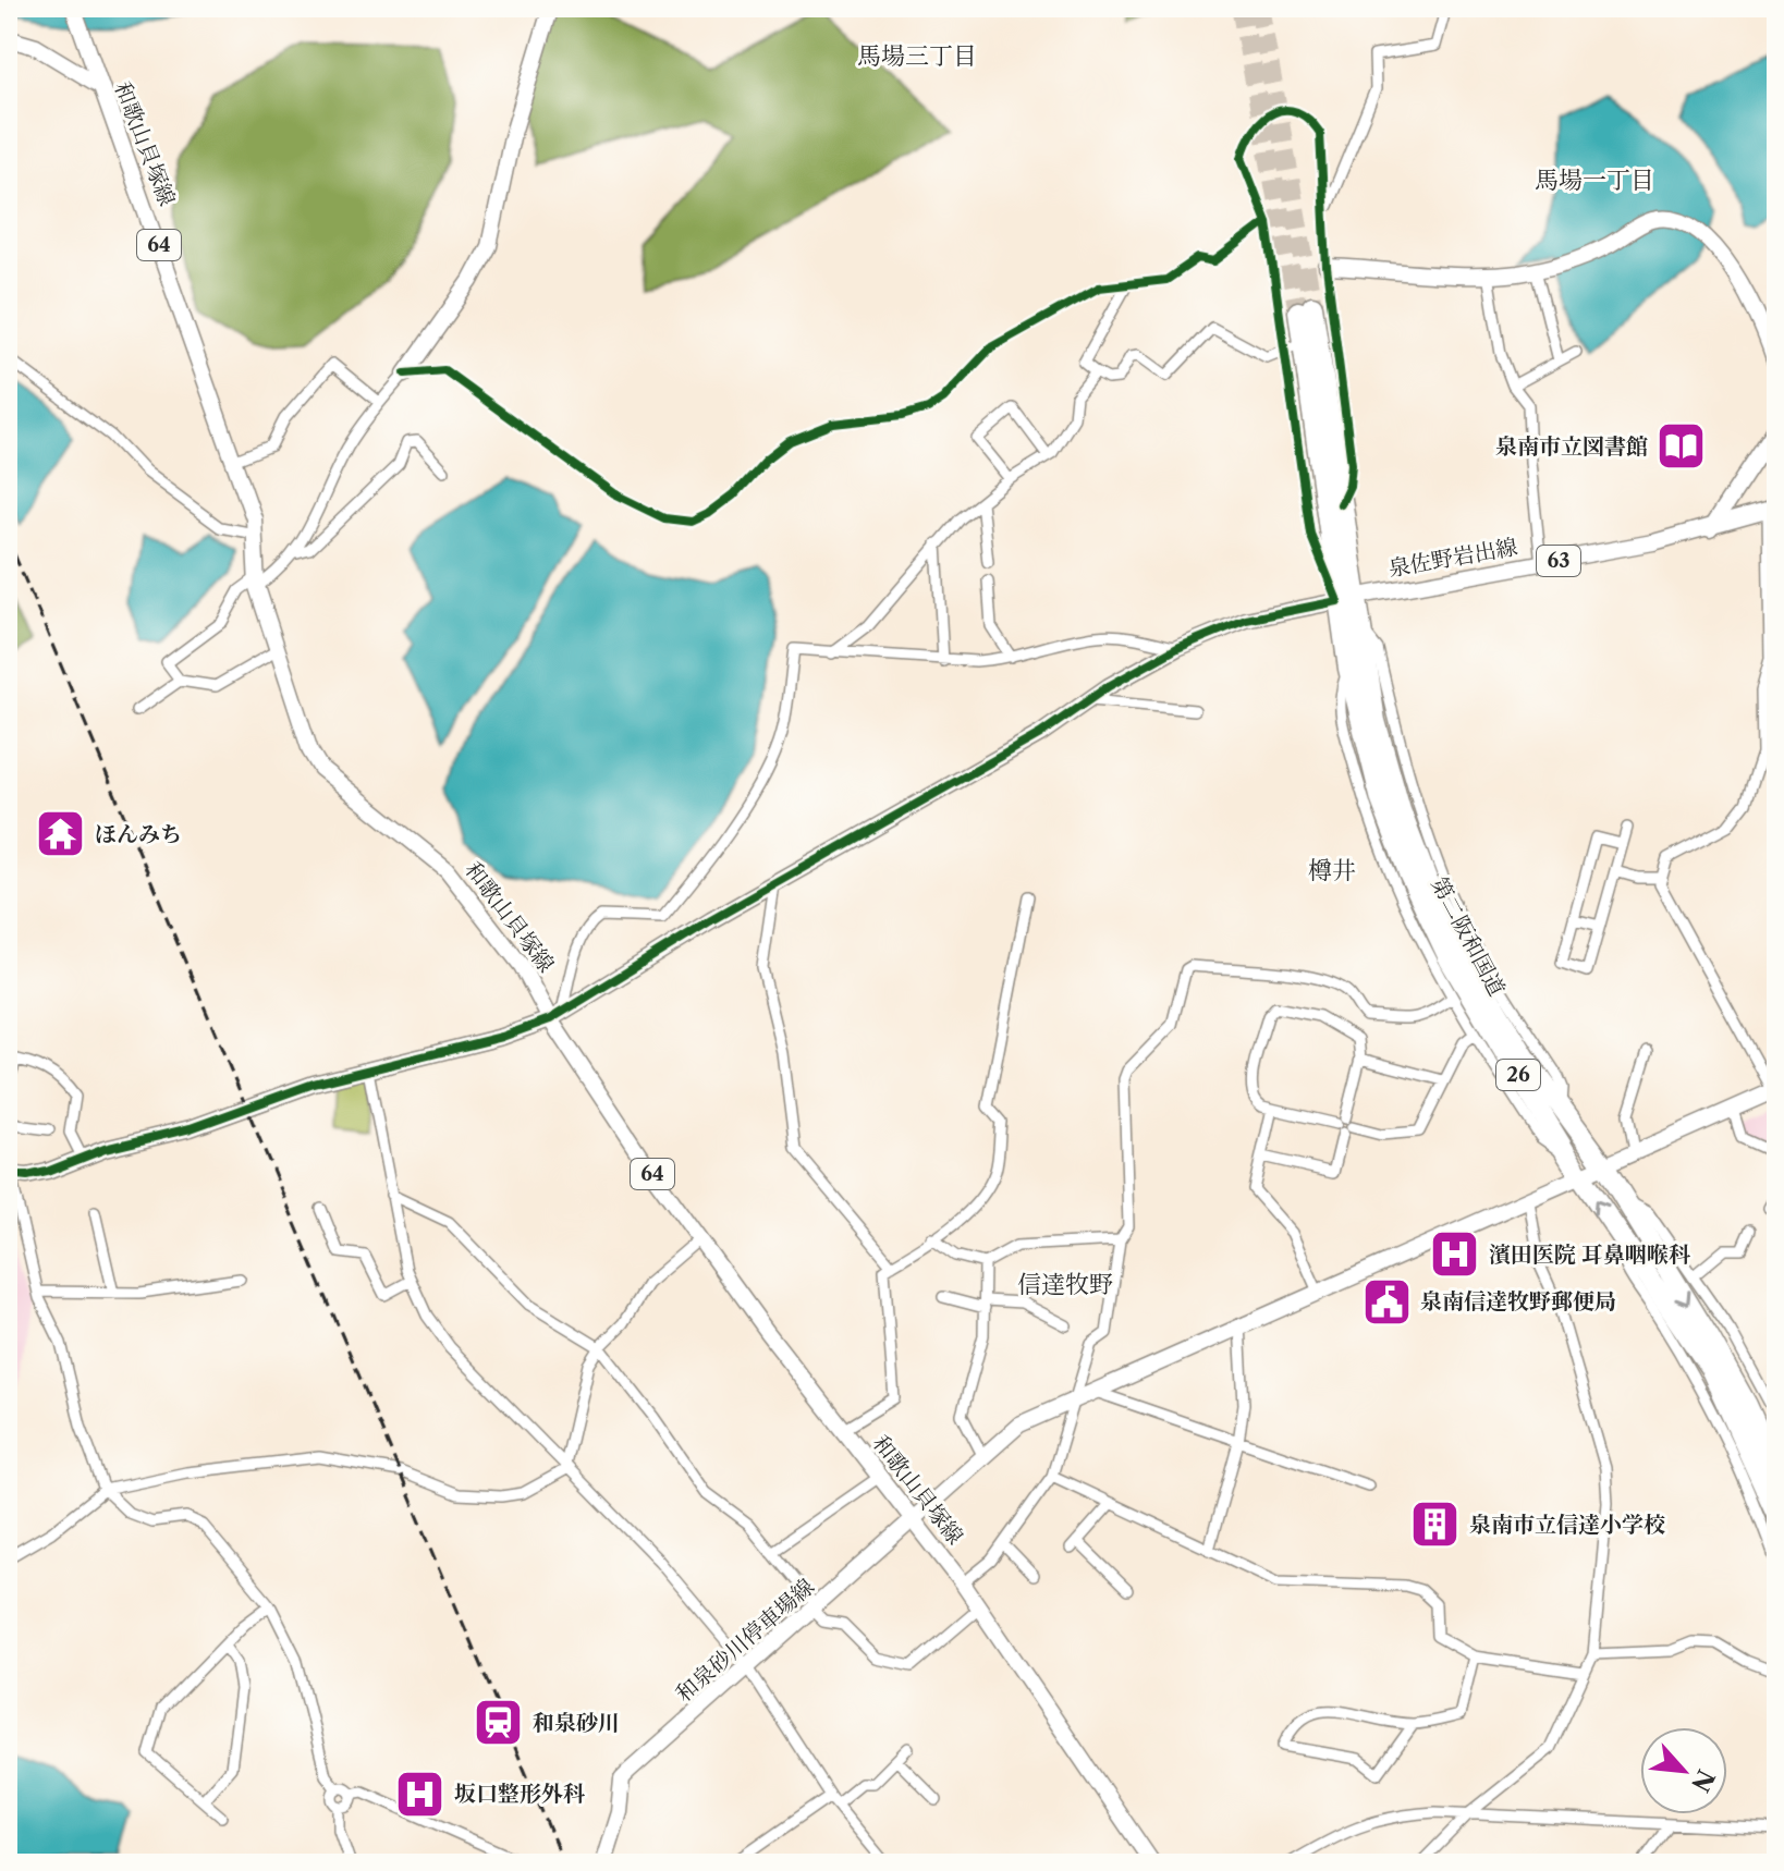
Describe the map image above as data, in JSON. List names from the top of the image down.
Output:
{
  "streets": {
    "highway": ["第二阪和国道", "26"],
    "street": [
      "和歌山貝塚線",
      "64",
      "泉佐野岩出線",
      "63",
      "和泉砂川停車場線"
    ]
  },
  "crossings": [
    ["和歌山貝塚線", "泉佐野岩出線"],
    ["和歌山貝塚線", "和泉砂川停車場線"],
    ["泉佐野岩出線", "第二阪和国道"],
    ["第二阪和国道", "和泉砂川停車場線"]
  ],
  "districts": [
    "馬場三丁目",
    "馬場一丁目",
    "樽井",
    "信達牧野"
  ],
  "places": {
    "library": ["泉南市立図書館"],
    "temple": ["ほんみち"],
    "hospital": ["濱田医院 耳鼻咽喉科", "坂口整形外科"],
    "public building": ["泉南信達牧野郵便局"],
    "building": ["泉南市立信達小学校"],
    "station": ["和泉砂川"]
  },
  "north": "bottom right"
}
